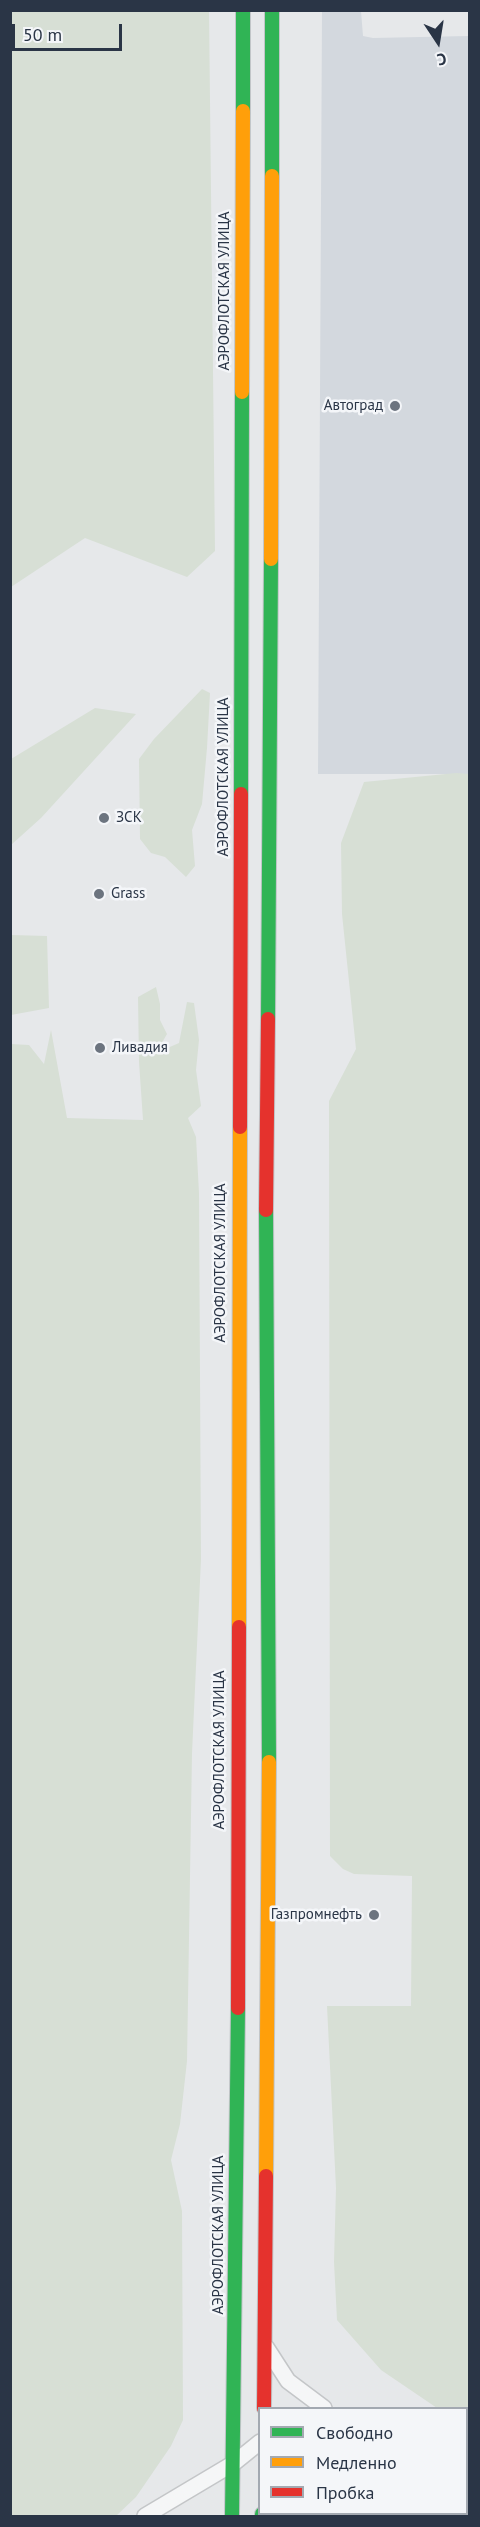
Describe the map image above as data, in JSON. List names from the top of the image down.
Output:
{
  "streets": {
    "main road": ["АЭРОФЛОТСКАЯ УЛИЦА"]
  },
  "places": [
    "Автоград",
    "ЗСК",
    "Grass",
    "Ливадия",
    "Газпромнефть"
  ],
  "legend": ["Свободно", "Медленно", "Пробка"],
  "scale_bar": "50 m",
  "north": "bottom"
}
